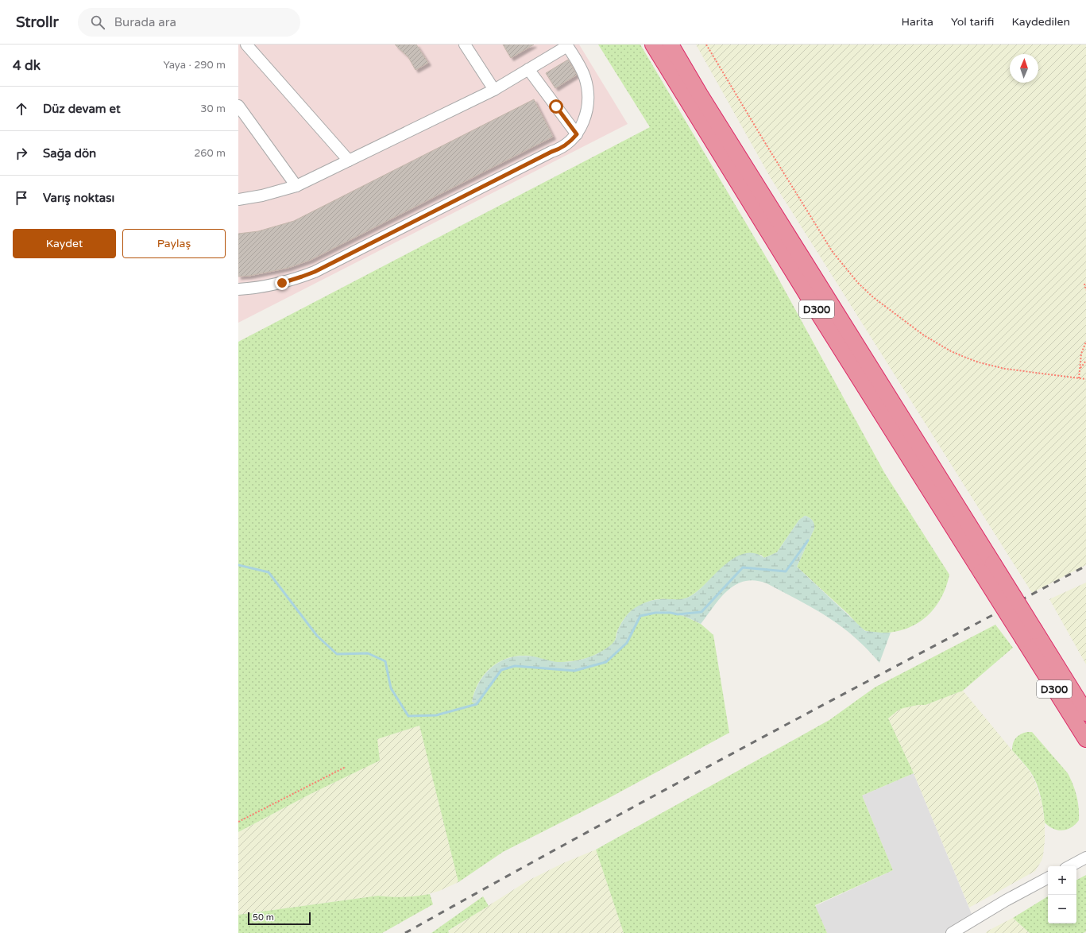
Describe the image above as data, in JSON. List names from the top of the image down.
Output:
{
  "streets": {
    "highway": ["D300"]
  },
  "scale_bar": "50 m",
  "north": "top",
  "page": {
    "header": "Strollr",
    "search": "Burada ara",
    "nav": ["Harita", "Yol tarifi", "Kaydedilen"],
    "heading": ["4 dk", "Yaya · 290 m"],
    "list": [
      ["Düz devam et", "30 m"],
      ["Sağa dön", "260 m"],
      "Varış noktası"
    ],
    "buttons": ["Kaydet", "Paylaş"],
    "map_buttons": ["+", "−"],
    "scale": "50 m"
  }
}
